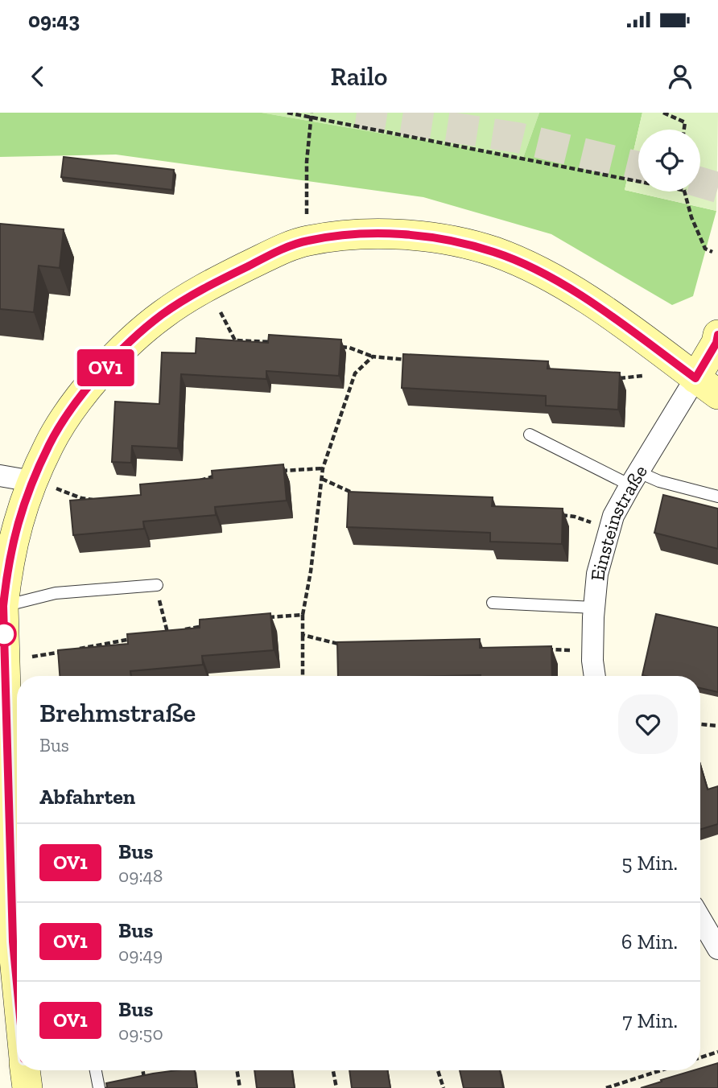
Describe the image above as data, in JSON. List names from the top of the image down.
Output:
{
  "streets": {
    "street": ["Einsteinstraße"]
  },
  "lines": ["bus line OV1"],
  "page": {
    "status": "09:43",
    "header": "Railo",
    "on_map": "OV1",
    "heading": [
      ["Brehmstraße", "Bus"],
      "Abfahrten"
    ],
    "list": [
      {
        "mark": "OV1",
        "name": "Bus",
        "note": "09:48",
        "value": "5 Min."
      },
      {
        "mark": "OV1",
        "name": "Bus",
        "note": "09:49",
        "value": "6 Min."
      },
      {
        "mark": "OV1",
        "name": "Bus",
        "note": "09:50",
        "value": "7 Min."
      }
    ]
  }
}
